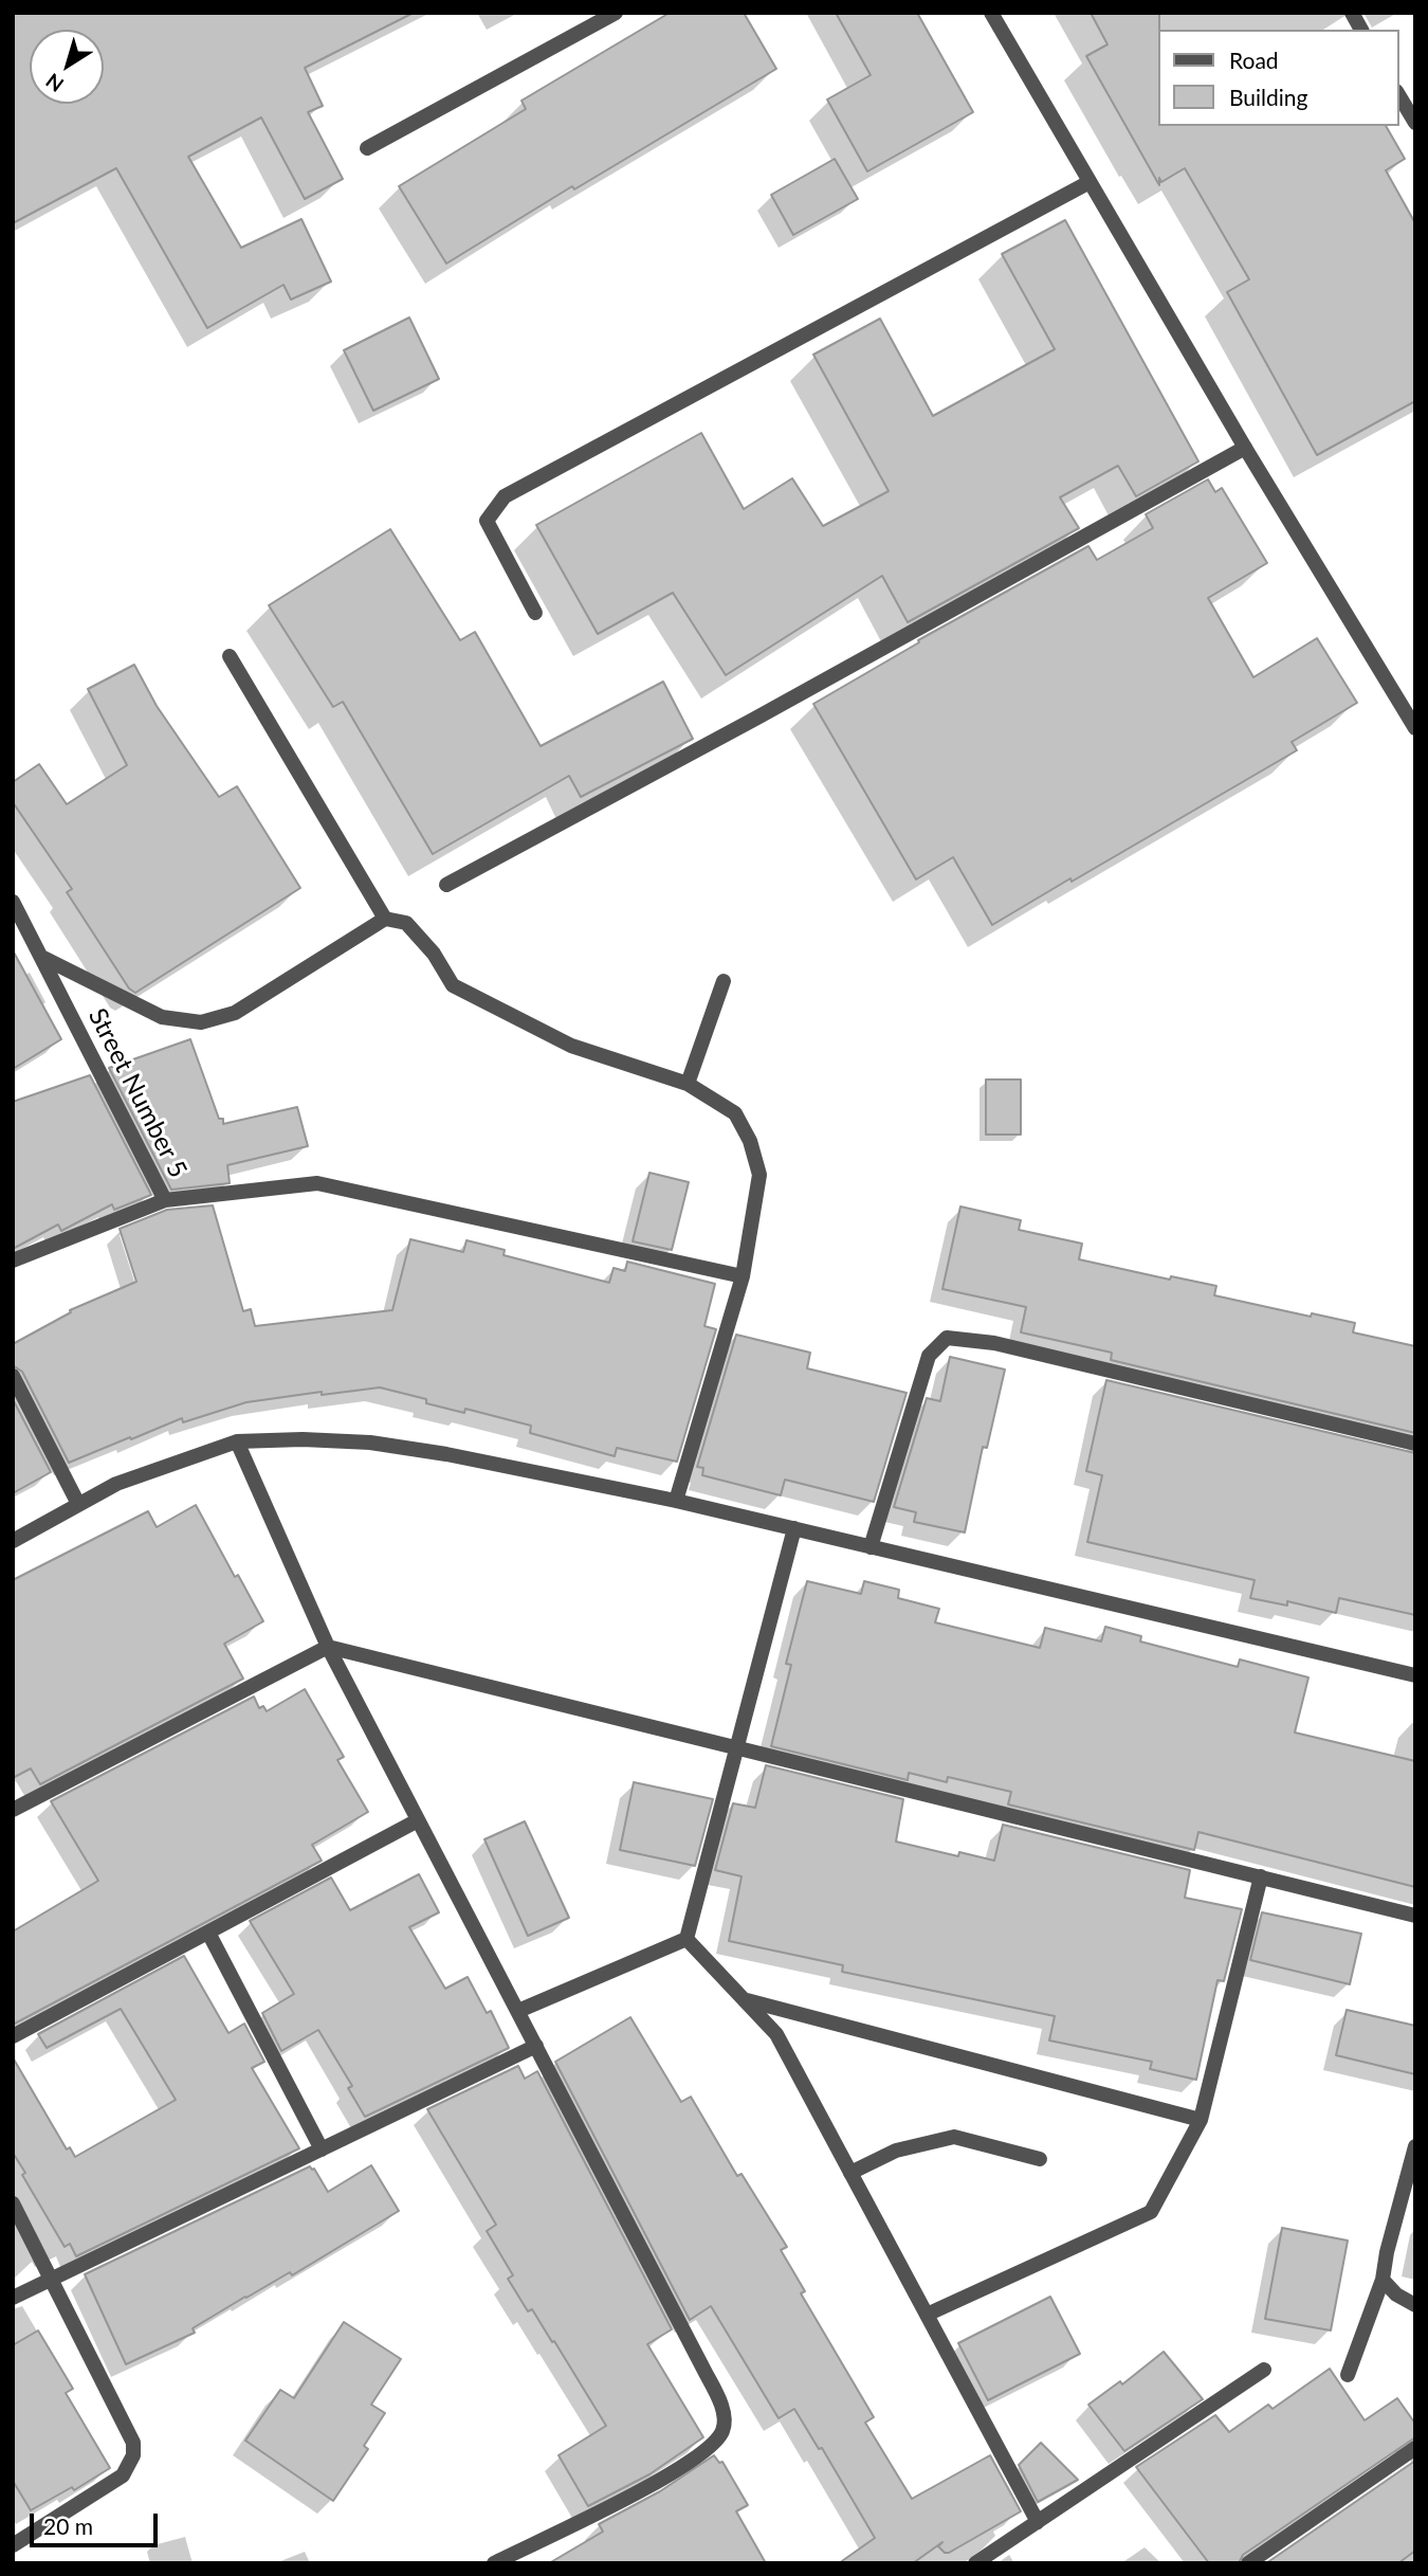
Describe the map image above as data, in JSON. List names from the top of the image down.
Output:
{
  "streets": {
    "street": ["Street Number 5"]
  },
  "legend": ["Road", "Building"],
  "scale_bar": "20 m",
  "north": "bottom left"
}
